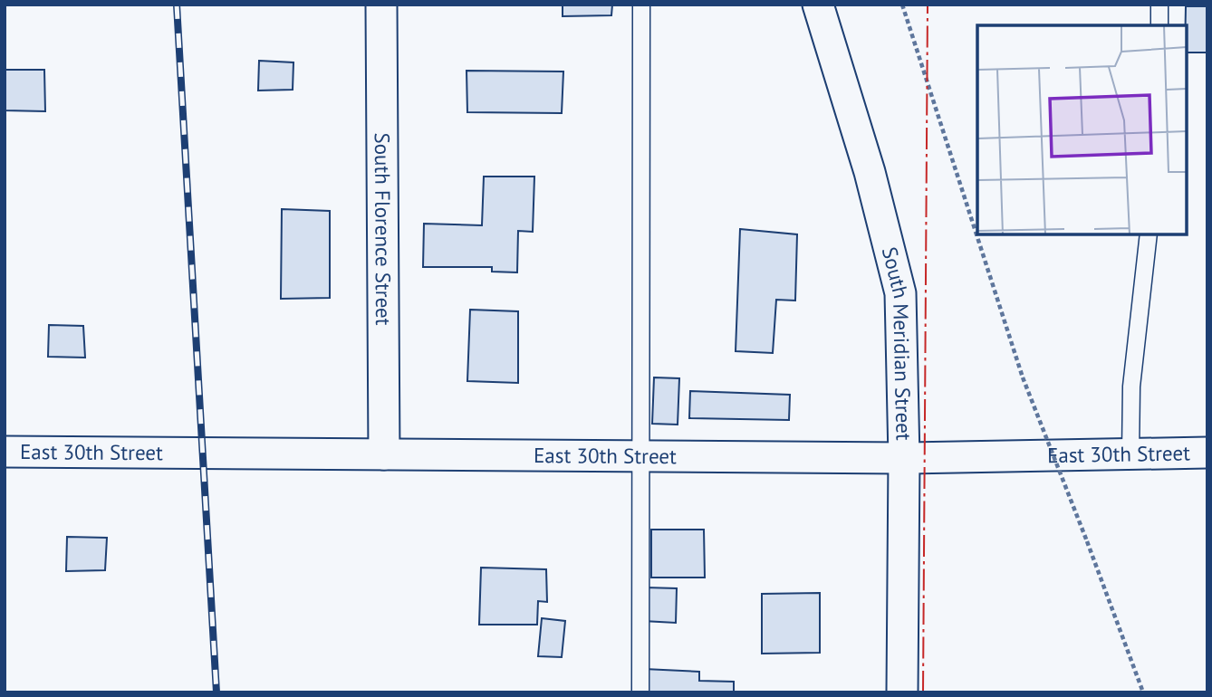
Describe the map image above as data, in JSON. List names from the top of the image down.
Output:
{
  "streets": {
    "street": ["South Florence Street", "South Meridian Street", "East 30th Street"]
  },
  "crossings": [
    ["South Florence Street", "East 30th Street"],
    ["South Meridian Street", "East 30th Street"]
  ]
}
